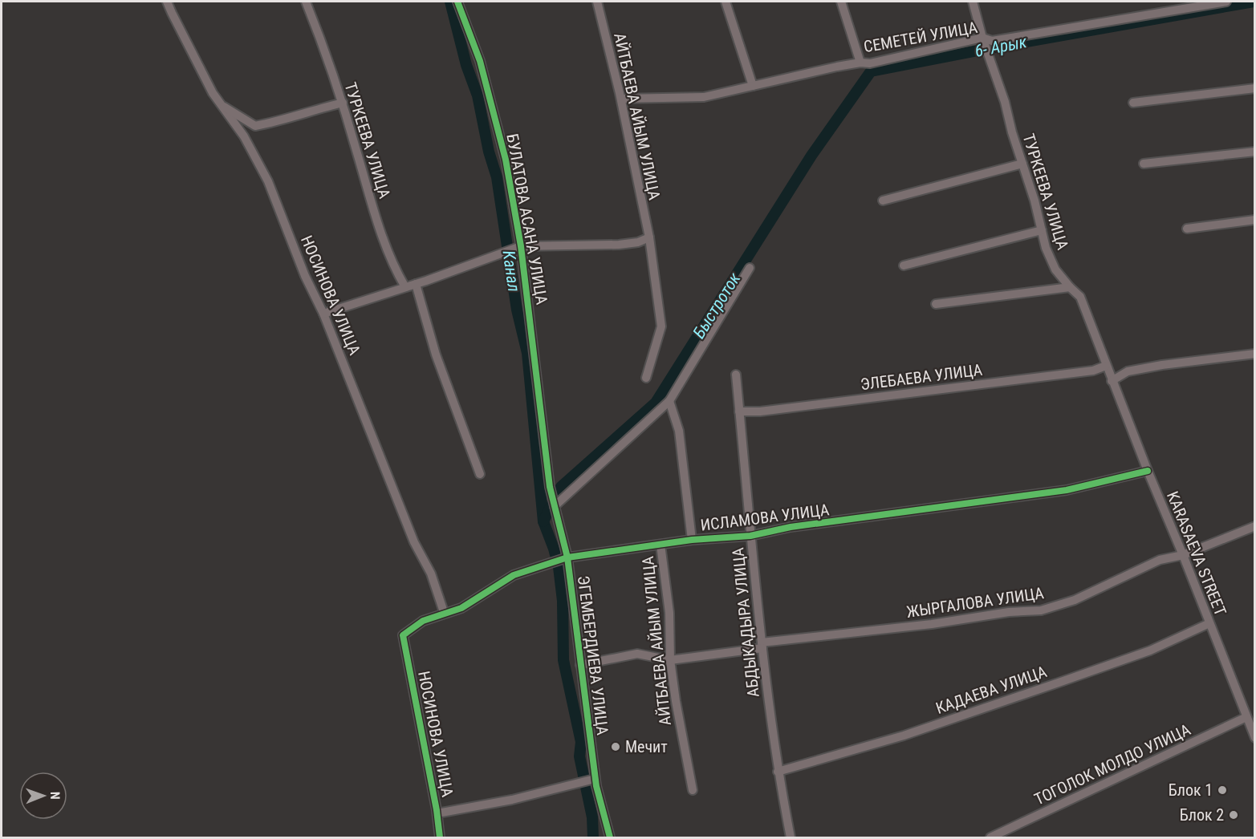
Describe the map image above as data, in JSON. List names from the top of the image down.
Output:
{
  "streets": {
    "street": [
      "СЕМЕТЕЙ УЛИЦА",
      "АЙТБАЕВА АЙЫМ УЛИЦА",
      "ТУРКЕЕВА УЛИЦА",
      "БУЛАТОВА АСАНА УЛИЦА",
      "НОСИНОВА УЛИЦА",
      "ЭЛЕБАЕВА УЛИЦА",
      "ИСЛАМОВА УЛИЦА",
      "KARASAEVA STREET",
      "ЖЫРГАЛОВА УЛИЦА",
      "АБДЫКАДЫРА УЛИЦА",
      "ЭГЕМБЕРДИЕВА УЛИЦА",
      "КАДАЕВА УЛИЦА",
      "ТОГОЛОК МОЛДО УЛИЦА"
    ]
  },
  "crossings": [
    ["СЕМЕТЕЙ УЛИЦА", "АЙТБАЕВА АЙЫМ УЛИЦА"],
    ["СЕМЕТЕЙ УЛИЦА", "ТУРКЕЕВА УЛИЦА"],
    ["АЙТБАЕВА АЙЫМ УЛИЦА", "ИСЛАМОВА УЛИЦА"],
    ["АЙТБАЕВА АЙЫМ УЛИЦА", "ЖЫРГАЛОВА УЛИЦА"],
    ["ТУРКЕЕВА УЛИЦА", "ЭЛЕБАЕВА УЛИЦА"],
    ["ТУРКЕЕВА УЛИЦА", "KARASAEVA STREET"],
    ["БУЛАТОВА АСАНА УЛИЦА", "ЭГЕМБЕРДИЕВА УЛИЦА"],
    ["НОСИНОВА УЛИЦА", "ИСЛАМОВА УЛИЦА"],
    ["ЭЛЕБАЕВА УЛИЦА", "АБДЫКАДЫРА УЛИЦА"],
    ["ИСЛАМОВА УЛИЦА", "KARASAEVA STREET"],
    ["ИСЛАМОВА УЛИЦА", "АБДЫКАДЫРА УЛИЦА"],
    ["ИСЛАМОВА УЛИЦА", "ЭГЕМБЕРДИЕВА УЛИЦА"],
    ["KARASAEVA STREET", "ЖЫРГАЛОВА УЛИЦА"],
    ["KARASAEVA STREET", "КАДАЕВА УЛИЦА"],
    ["KARASAEVA STREET", "ТОГОЛОК МОЛДО УЛИЦА"],
    ["ЖЫРГАЛОВА УЛИЦА", "АБДЫКАДЫРА УЛИЦА"],
    ["ЖЫРГАЛОВА УЛИЦА", "ЭГЕМБЕРДИЕВА УЛИЦА"],
    ["АБДЫКАДЫРА УЛИЦА", "КАДАЕВА УЛИЦА"]
  ],
  "water": ["6- Арык", "Канал", "Быстроток"],
  "places": ["Мечит", "Блок 1", "Блок 2"],
  "north": "right"
}
